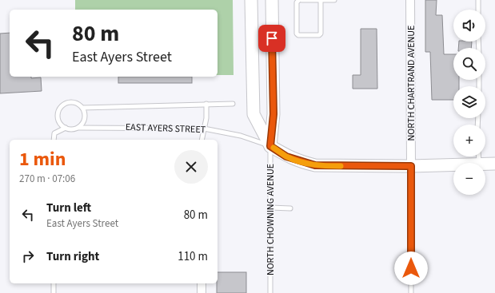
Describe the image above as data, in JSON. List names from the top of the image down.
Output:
{
  "streets": {
    "street": ["NORTH CHARTRAND AVENUE", "EAST AYERS STREET", "NORTH CHOWNING AVENUE"]
  },
  "crossings": [
    ["NORTH CHARTRAND AVENUE", "EAST AYERS STREET"],
    ["EAST AYERS STREET", "NORTH CHOWNING AVENUE"]
  ],
  "page": {
    "map_buttons": ["+", "−"],
    "turn": ["80 m", "East Ayers Street"],
    "heading": ["1 min", "270 m · 07:06"],
    "list": [
      {
        "name": "Turn left",
        "note": "East Ayers Street",
        "value": "80 m"
      },
      {
        "name": "Turn right",
        "value": "110 m"
      }
    ]
  }
}
